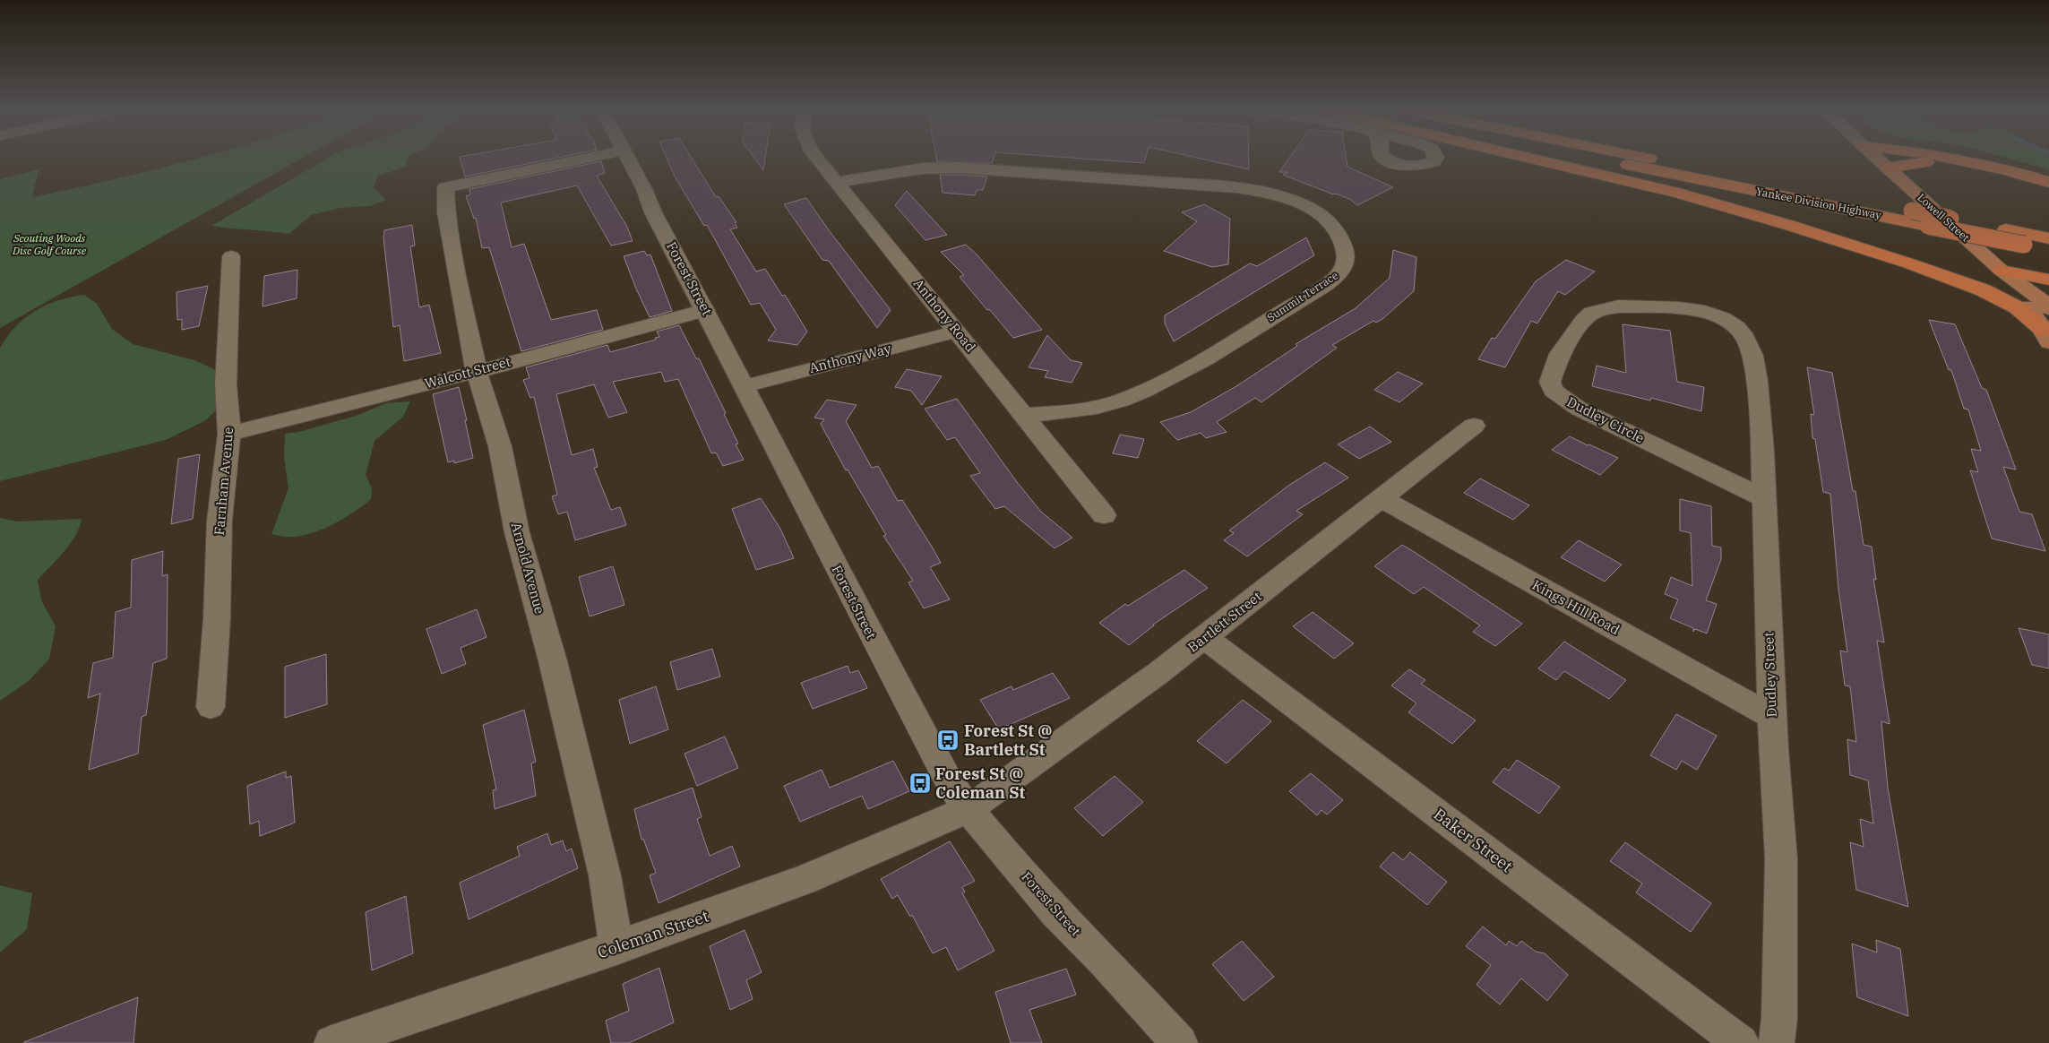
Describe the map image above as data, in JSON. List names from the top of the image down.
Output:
{
  "streets": {
    "highway": ["Yankee Division Highway"],
    "main road": ["Lowell Street"],
    "street": [
      "Forest Street",
      "Summit Terrace",
      "Anthony Road",
      "Anthony Way",
      "Walcott Street",
      "Dudley Circle",
      "Farnham Avenue",
      "Arnold Avenue",
      "Kings Hill Road",
      "Bartlett Street",
      "Dudley Street",
      "Baker Street",
      "Coleman Street"
    ]
  },
  "crossings": [
    ["Forest Street", "Anthony Way"],
    ["Forest Street", "Walcott Street"],
    ["Forest Street", "Bartlett Street"],
    ["Forest Street", "Coleman Street"],
    ["Summit Terrace", "Anthony Road"],
    ["Anthony Road", "Anthony Way"],
    ["Walcott Street", "Farnham Avenue"],
    ["Walcott Street", "Arnold Avenue"],
    ["Dudley Circle", "Dudley Street"],
    ["Arnold Avenue", "Coleman Street"],
    ["Kings Hill Road", "Bartlett Street"],
    ["Kings Hill Road", "Dudley Street"],
    ["Bartlett Street", "Baker Street"],
    ["Bartlett Street", "Coleman Street"]
  ],
  "parks": ["Scouting Woods Disc Golf Course"],
  "places": {
    "bus stop": ["Forest St @ Bartlett St", "Forest St @ Coleman St"]
  }
}
